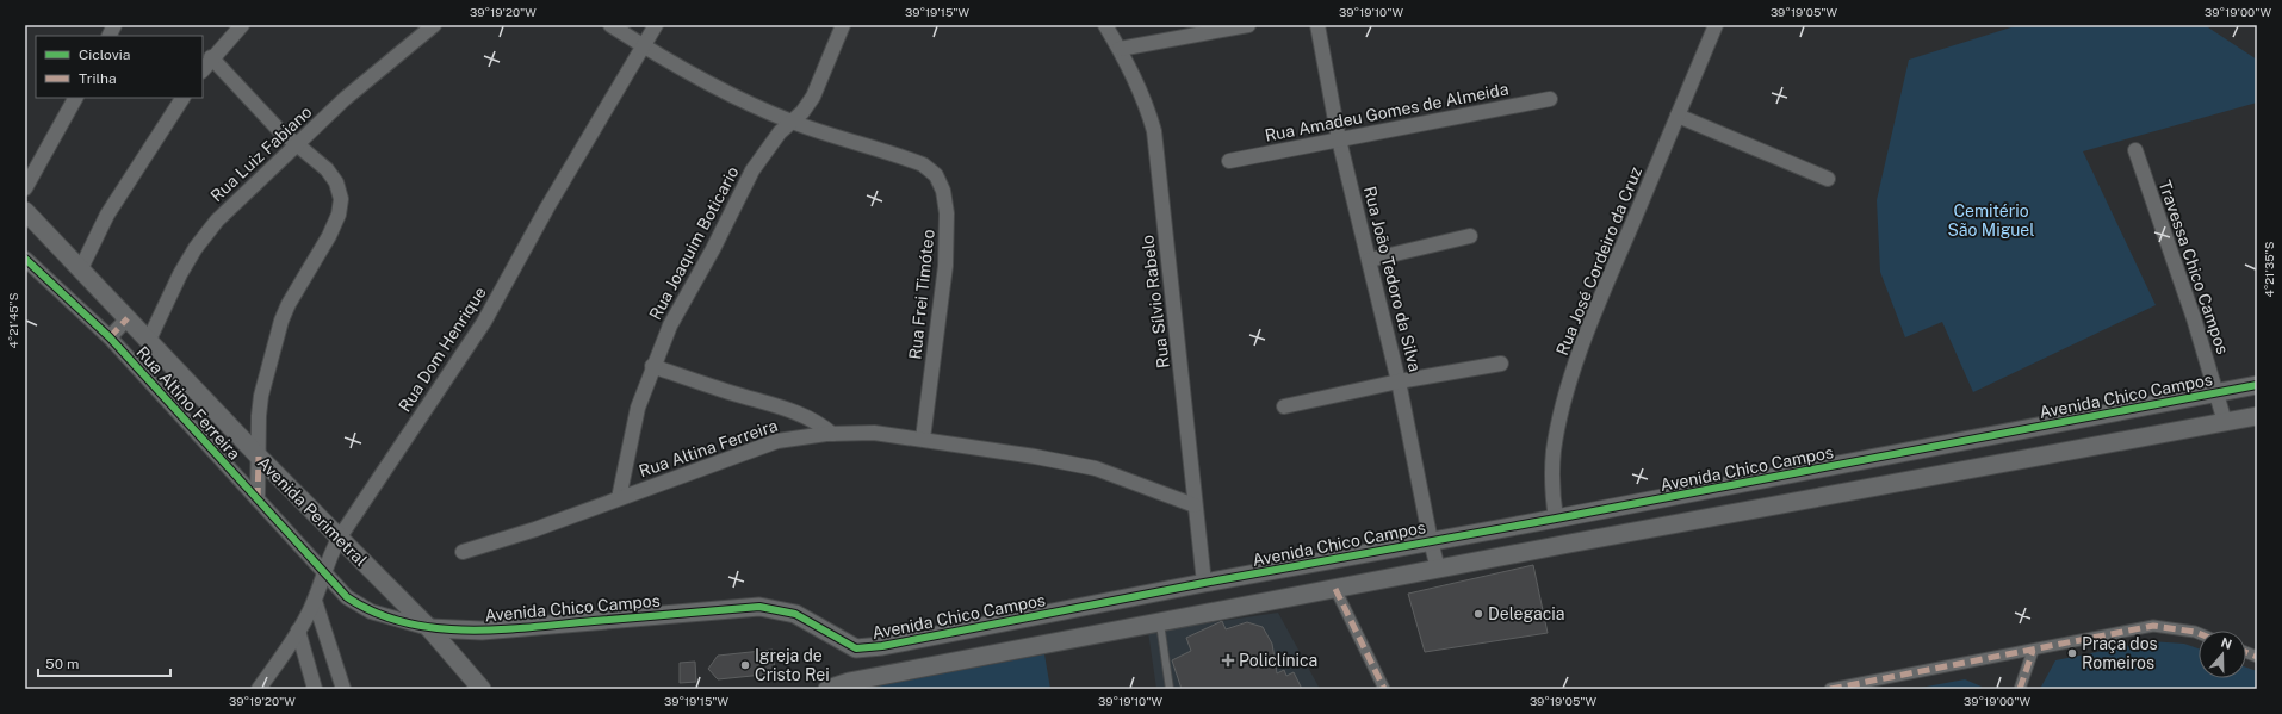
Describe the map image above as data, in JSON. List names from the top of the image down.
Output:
{
  "streets": {
    "street": [
      "Rua Amadeu Gomes de Almeida",
      "Rua Luiz Fabiano",
      "Rua Joaquim Boticario",
      "Rua José Cordeiro da Cruz",
      "Travessa Chico Campos",
      "Rua João Tedoro da Silva",
      "Rua Frei Timóteo",
      "Rua Sílvio Rabelo",
      "Rua Dom Henrique",
      "Avenida Chico Campos",
      "Rua Altino Ferreira",
      "Rua Altina Ferreira",
      "Avenida Perimetral"
    ]
  },
  "crossings": [
    ["Rua Amadeu Gomes de Almeida", "Rua João Tedoro da Silva"],
    ["Rua Luiz Fabiano", "Avenida Perimetral"],
    ["Rua Joaquim Boticario", "Rua Frei Timóteo"],
    ["Rua Joaquim Boticario", "Rua Altina Ferreira"],
    ["Rua José Cordeiro da Cruz", "Avenida Chico Campos"],
    ["Travessa Chico Campos", "Avenida Chico Campos"],
    ["Rua João Tedoro da Silva", "Avenida Chico Campos"],
    ["Rua Frei Timóteo", "Rua Dom Henrique"],
    ["Rua Frei Timóteo", "Rua Altina Ferreira"],
    ["Rua Sílvio Rabelo", "Avenida Chico Campos"],
    ["Rua Sílvio Rabelo", "Rua Altina Ferreira"],
    ["Rua Dom Henrique", "Rua Altino Ferreira"],
    ["Rua Dom Henrique", "Avenida Perimetral"],
    ["Avenida Chico Campos", "Rua Altino Ferreira"],
    ["Avenida Chico Campos", "Avenida Perimetral"],
    ["Rua Altino Ferreira", "Avenida Perimetral"]
  ],
  "parks": ["Cemitério São Miguel"],
  "places": {
    "other": ["Delegacia", "Praça dos Romeiros", "Igreja de Cristo Rei"],
    "health": ["Policlínica"]
  },
  "legend": ["Ciclovia", "Trilha"],
  "scale_bar": "50 m",
  "north": "top",
  "coordinates": [
    "39°19'20\"W",
    "39°19'15\"W",
    "39°19'10\"W",
    "39°19'05\"W",
    "39°19'00\"W",
    "4°21'35\"S",
    "4°21'45\"S"
  ]
}
